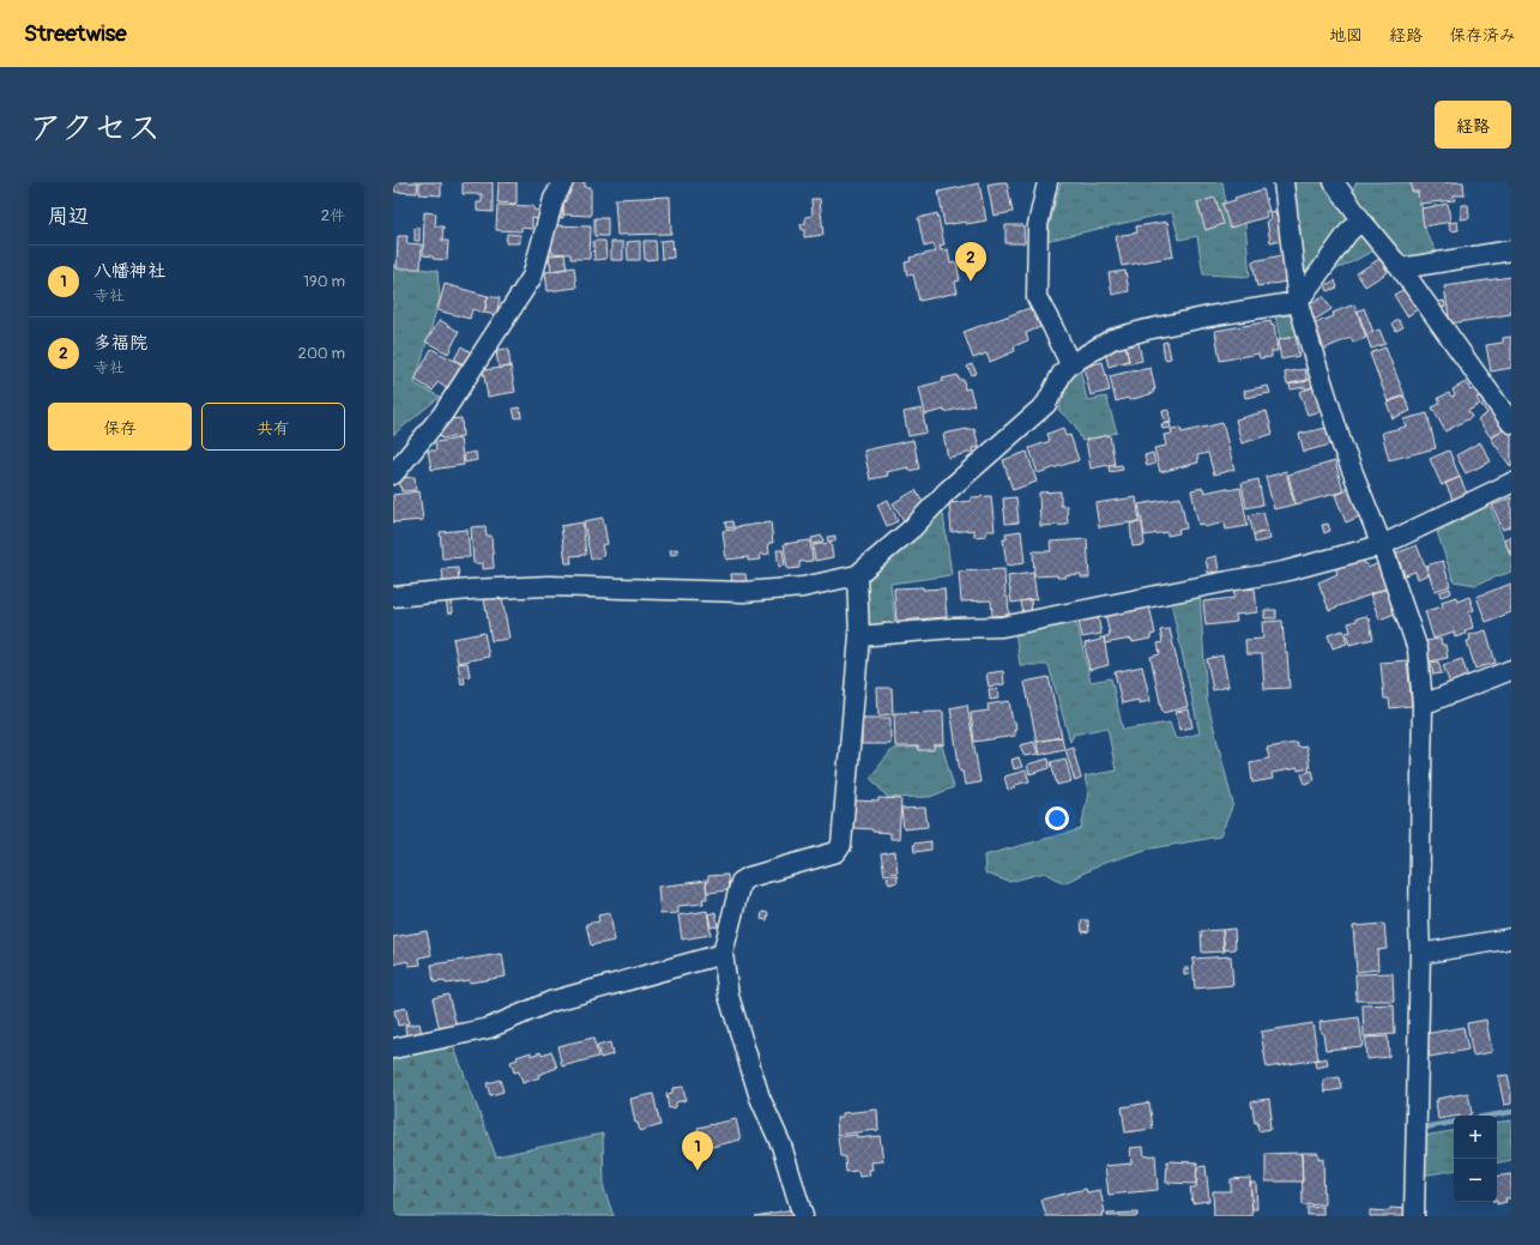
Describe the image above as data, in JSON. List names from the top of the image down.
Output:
{
  "page": {
    "header": "Streetwise",
    "nav": ["地図", "経路", "保存済み"],
    "title": "アクセス",
    "buttons": [
      "経路",
      ["保存", "共有"]
    ],
    "heading": ["周辺", "2件"],
    "pins": ["2", "1"],
    "list": [
      {
        "mark": "1",
        "name": "八幡神社",
        "note": "寺社",
        "value": "190 m"
      },
      {
        "mark": "2",
        "name": "多福院",
        "note": "寺社",
        "value": "200 m"
      }
    ],
    "map_buttons": ["+", "−"]
  }
}
